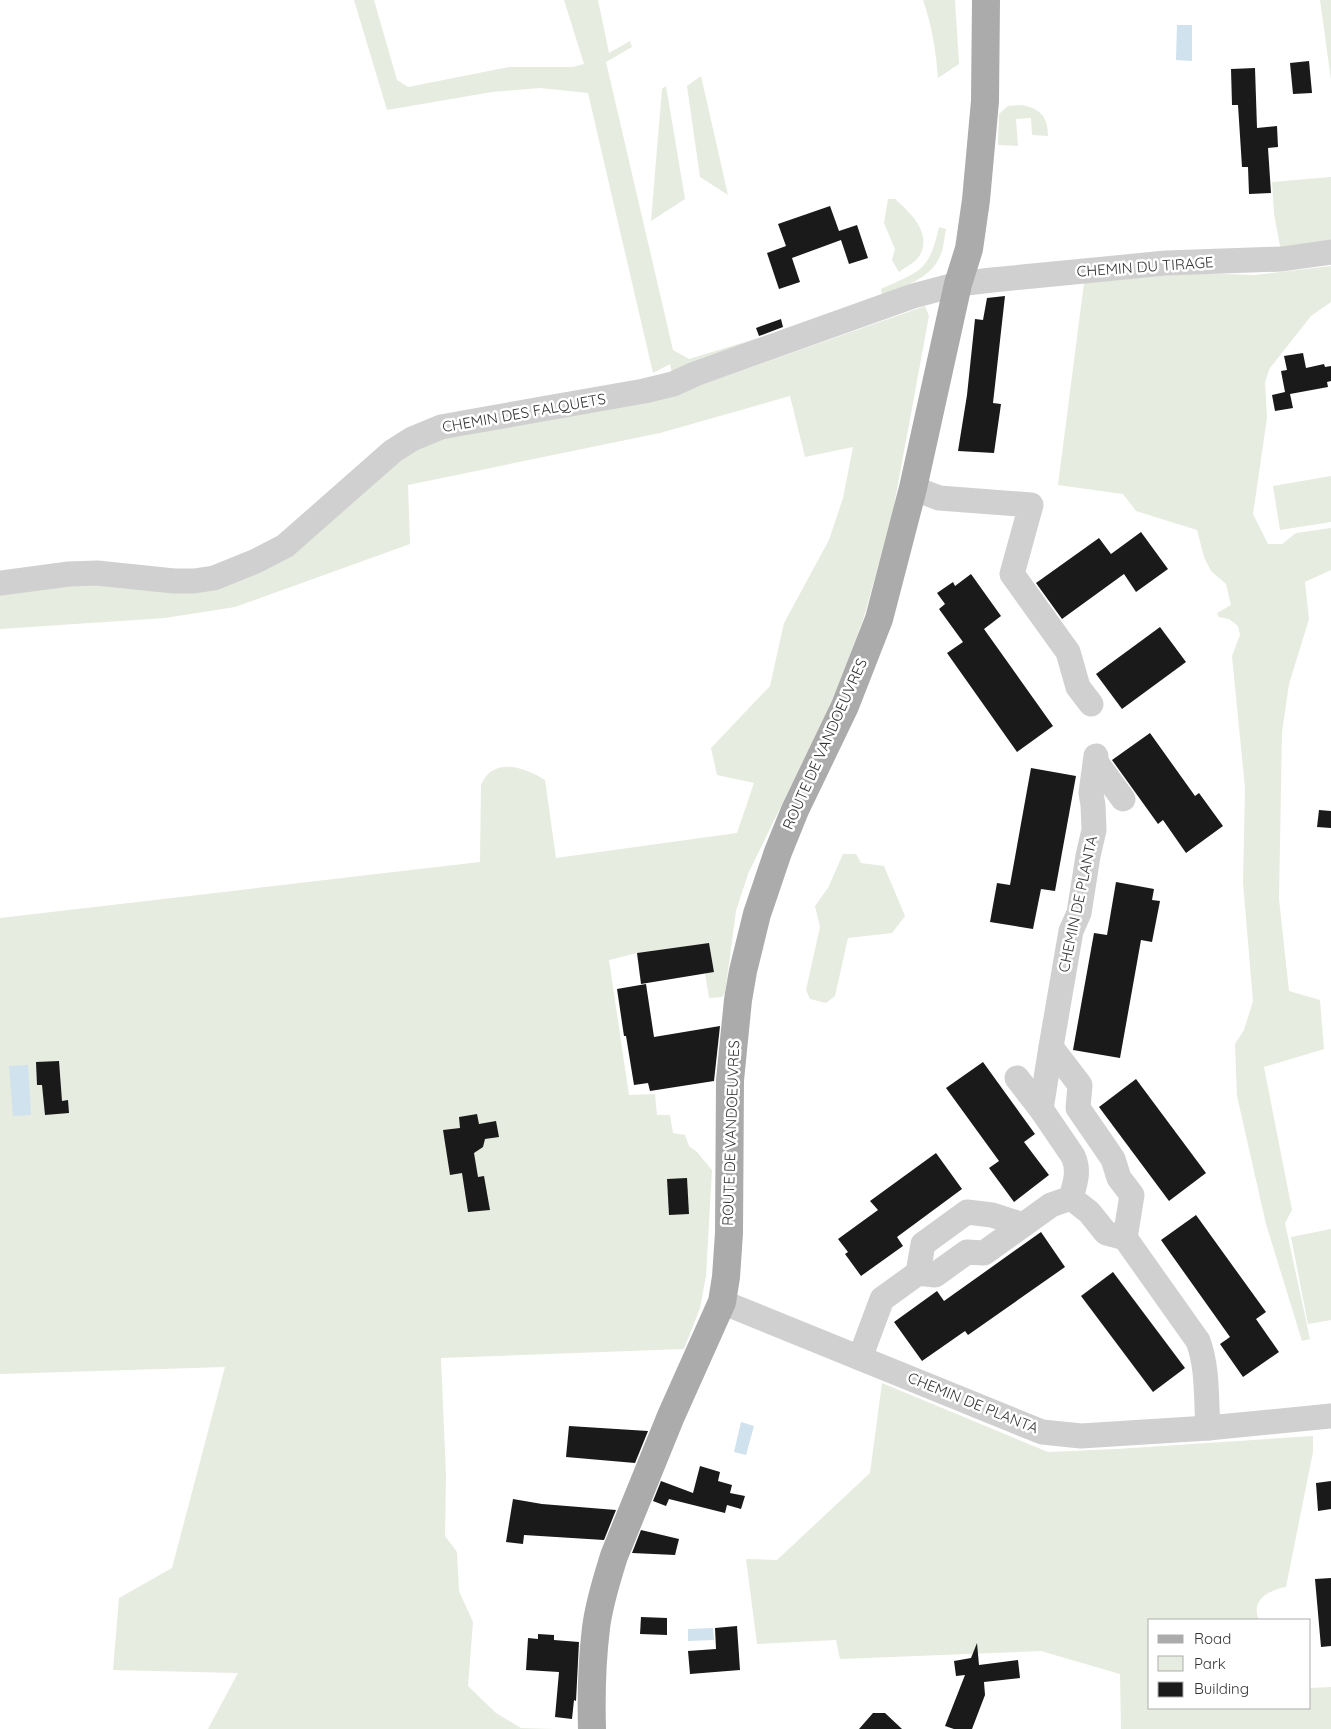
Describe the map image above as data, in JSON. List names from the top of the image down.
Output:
{
  "streets": {
    "main road": ["ROUTE DE VANDOEUVRES"],
    "street": ["CHEMIN DU TIRAGE", "CHEMIN DES FALQUETS", "CHEMIN DE PLANTA"]
  },
  "crossings": [
    ["CHEMIN DU TIRAGE", "CHEMIN DES FALQUETS"],
    ["CHEMIN DU TIRAGE", "ROUTE DE VANDOEUVRES"],
    ["CHEMIN DES FALQUETS", "ROUTE DE VANDOEUVRES"],
    ["ROUTE DE VANDOEUVRES", "CHEMIN DE PLANTA"]
  ],
  "legend": ["Road", "Park", "Building"]
}
